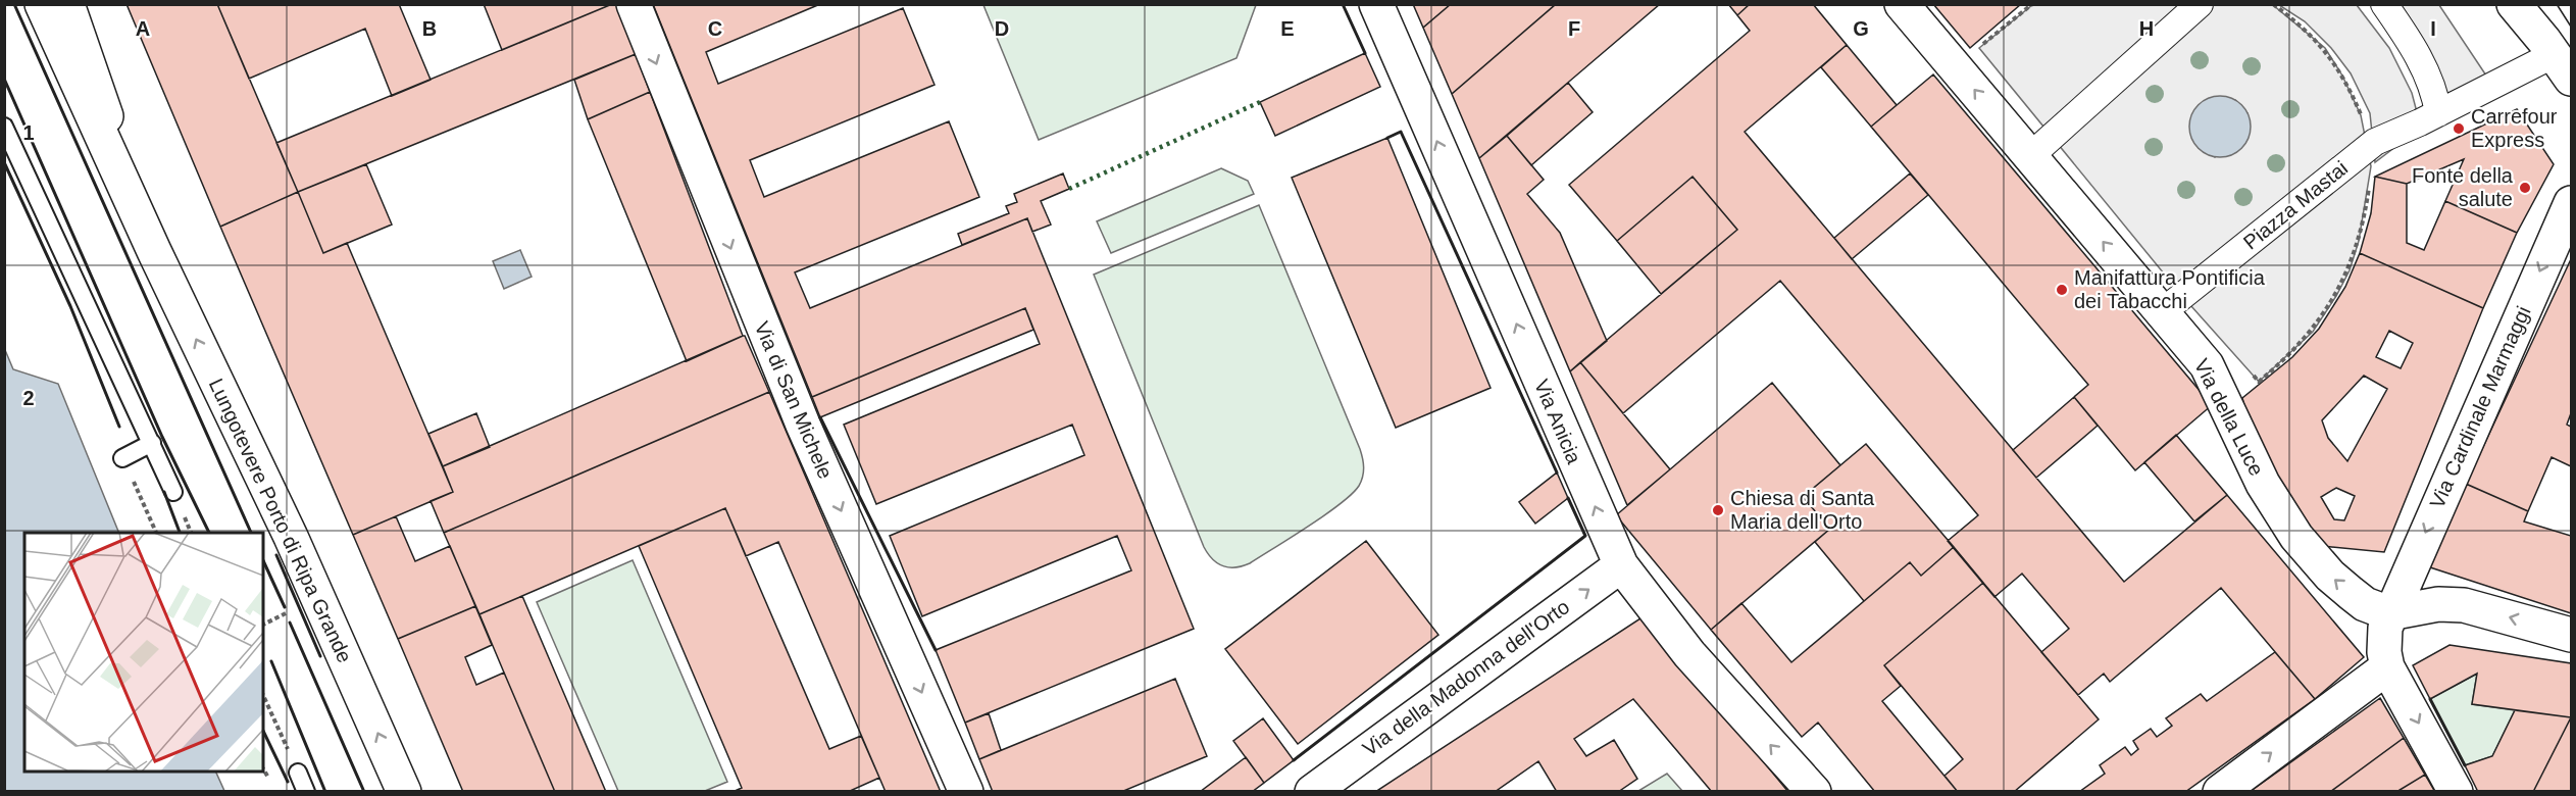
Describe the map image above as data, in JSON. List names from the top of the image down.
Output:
{
  "streets": {
    "street": [
      "Piazza Mastai",
      "Via di San Michele",
      "Via Cardinale Marmaggi",
      "Via della Luce",
      "Via Anicia",
      "Lungotevere Porto di Ripa Grande",
      "Via della Madonna dell'Orto"
    ]
  },
  "crossings": [
    ["Piazza Mastai", "Via della Luce"],
    ["Via Cardinale Marmaggi", "Via della Luce"],
    ["Via Anicia", "Via della Madonna dell'Orto"]
  ],
  "one_way": [
    "Via di San Michele",
    "Via Cardinale Marmaggi",
    "Via della Luce",
    "Via Anicia",
    "Lungotevere Porto di Ripa Grande",
    "Via della Madonna dell'Orto"
  ],
  "places": [
    "Carrefour Express",
    "Fonte della salute",
    "Manifattura Pontificia dei Tabacchi",
    "Chiesa di Santa Maria dell'Orto"
  ],
  "grid": {
    "columns": [
      "A",
      "B",
      "C",
      "D",
      "E",
      "F",
      "G",
      "H",
      "I"
    ],
    "rows": ["1", "2"]
  }
}
